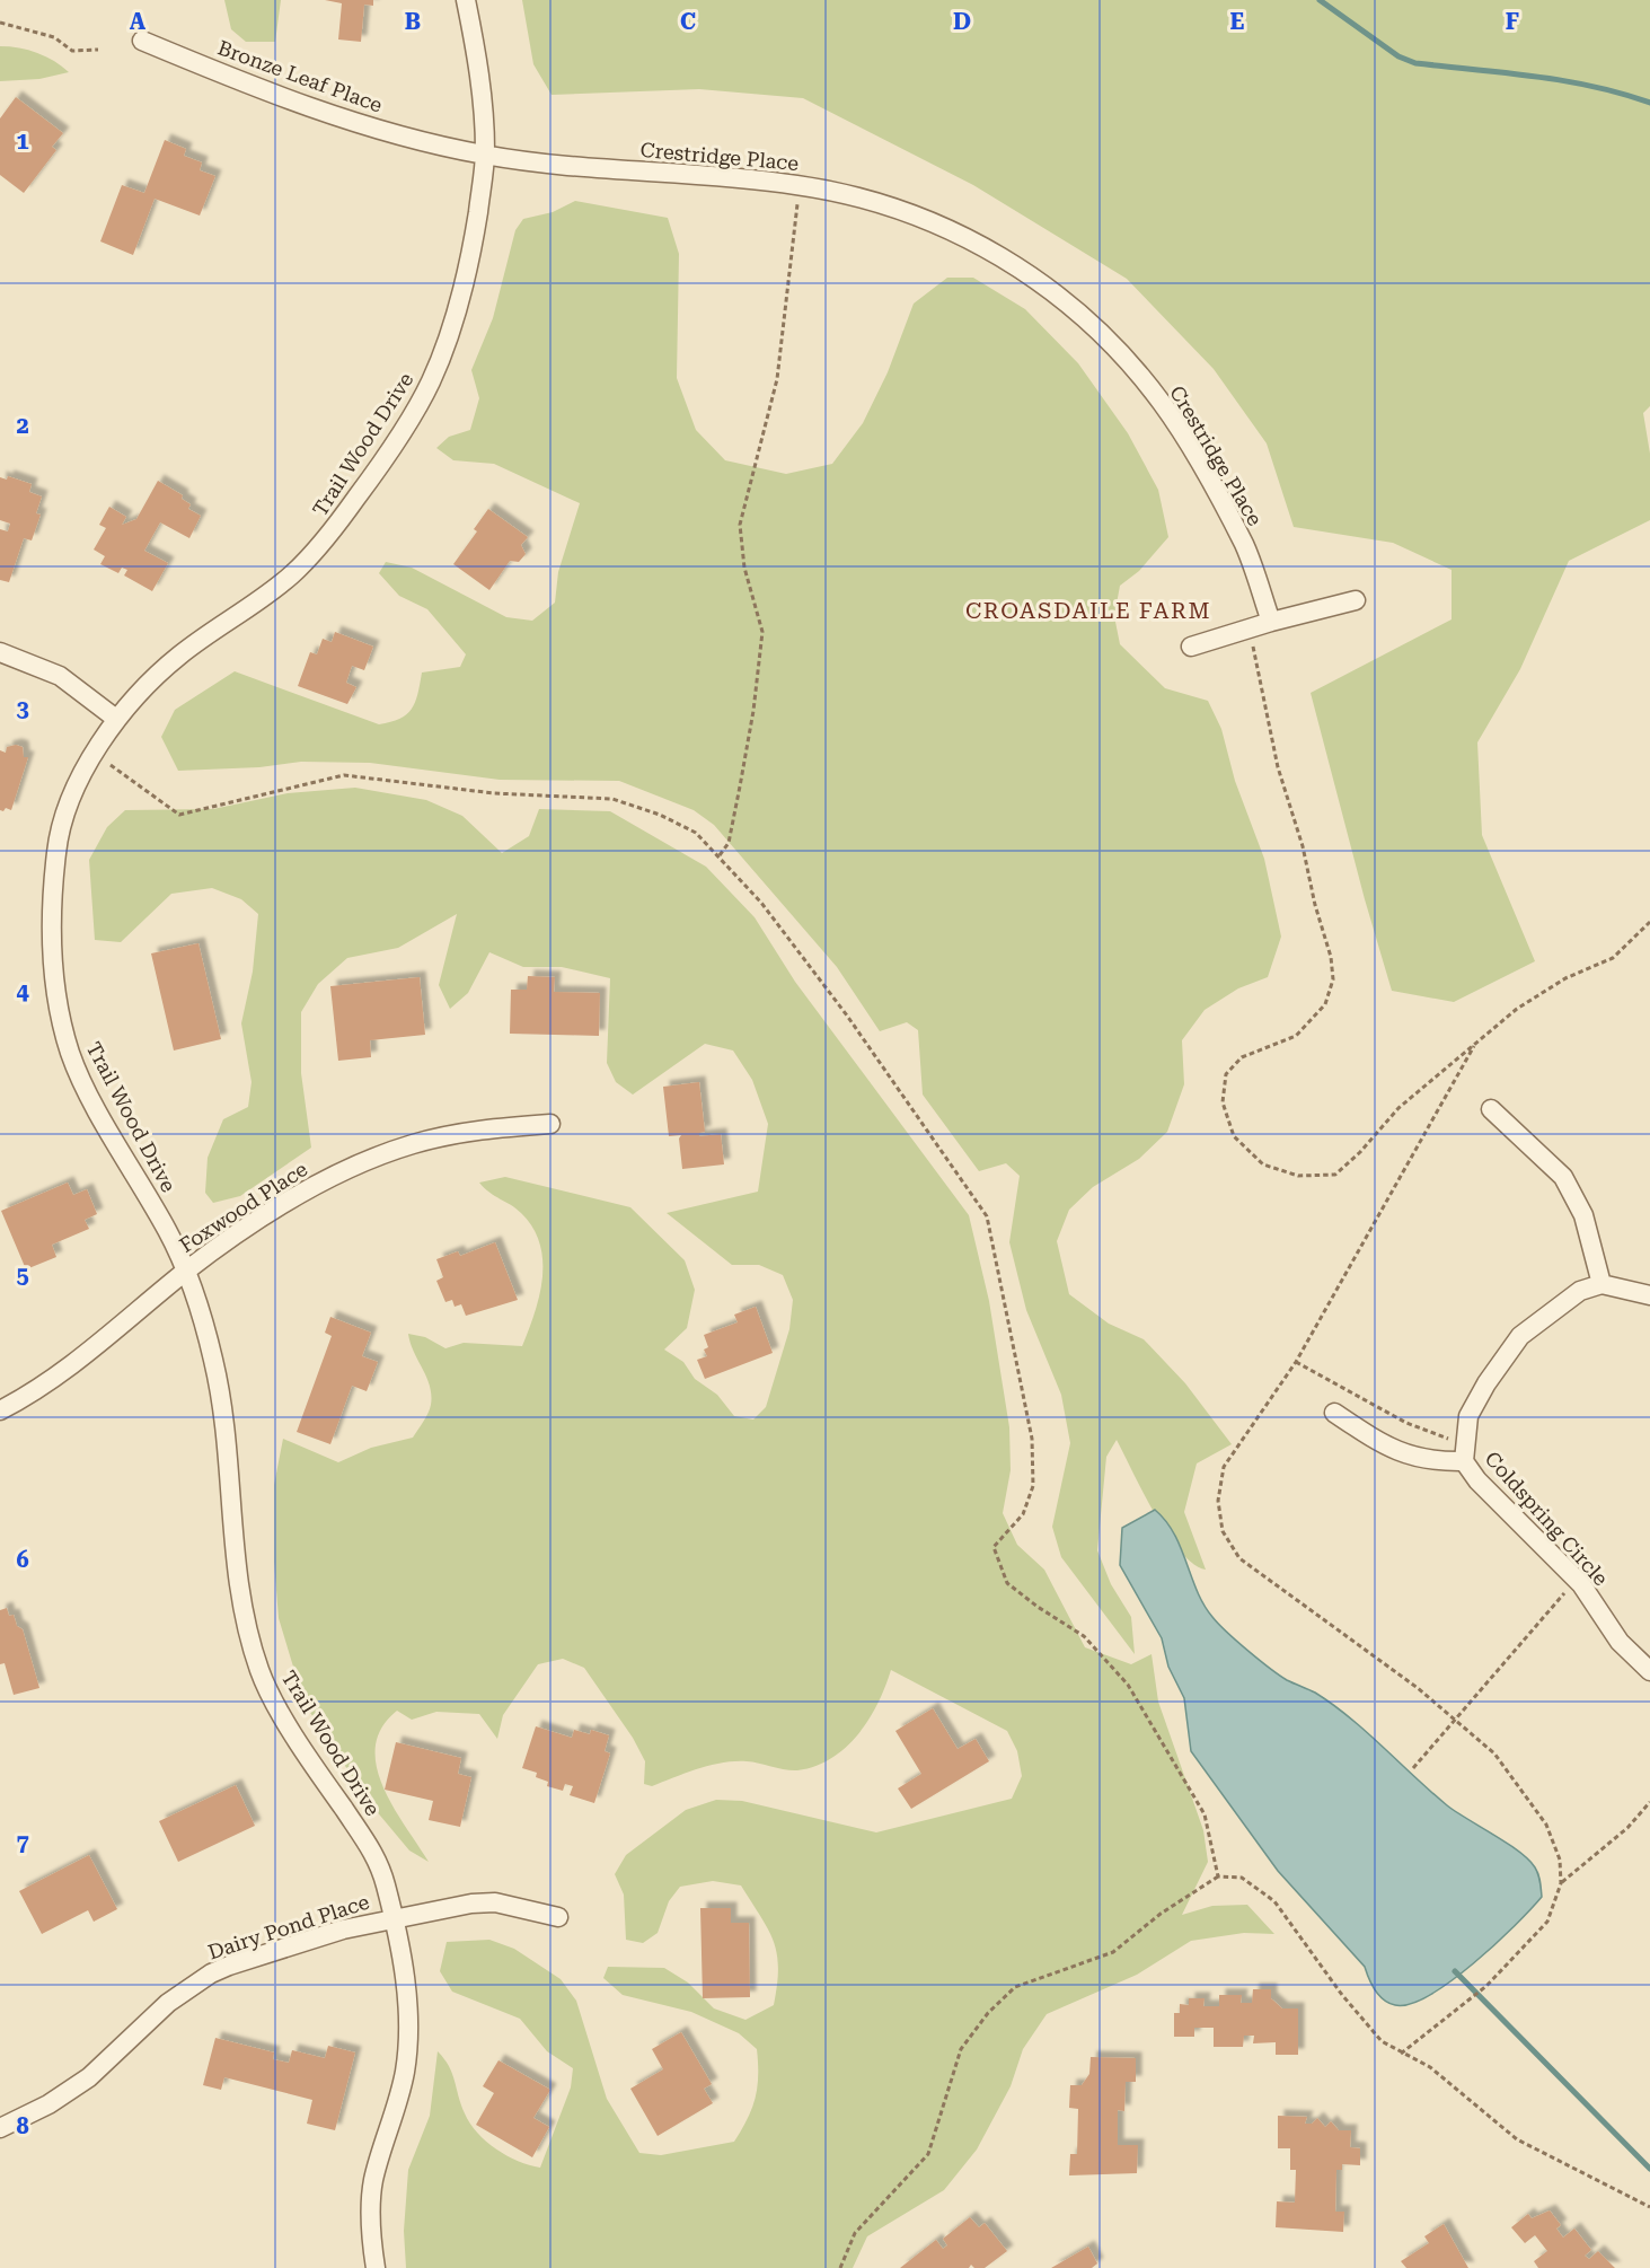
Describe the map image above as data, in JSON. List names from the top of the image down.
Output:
{
  "streets": {
    "street": [
      "Bronze Leaf Place",
      "Crestridge Place",
      "Trail Wood Drive",
      "Foxwood Place",
      "Coldspring Circle",
      "Dairy Pond Place"
    ]
  },
  "crossings": [
    ["Bronze Leaf Place", "Crestridge Place"],
    ["Bronze Leaf Place", "Trail Wood Drive"],
    ["Crestridge Place", "Trail Wood Drive"],
    ["Trail Wood Drive", "Foxwood Place"],
    ["Trail Wood Drive", "Dairy Pond Place"]
  ],
  "districts": ["CROASDAILE FARM"],
  "grid": {
    "columns": [
      "A",
      "B",
      "C",
      "D",
      "E",
      "F"
    ],
    "rows": [
      "1",
      "2",
      "3",
      "4",
      "5",
      "6",
      "7",
      "8"
    ]
  }
}
